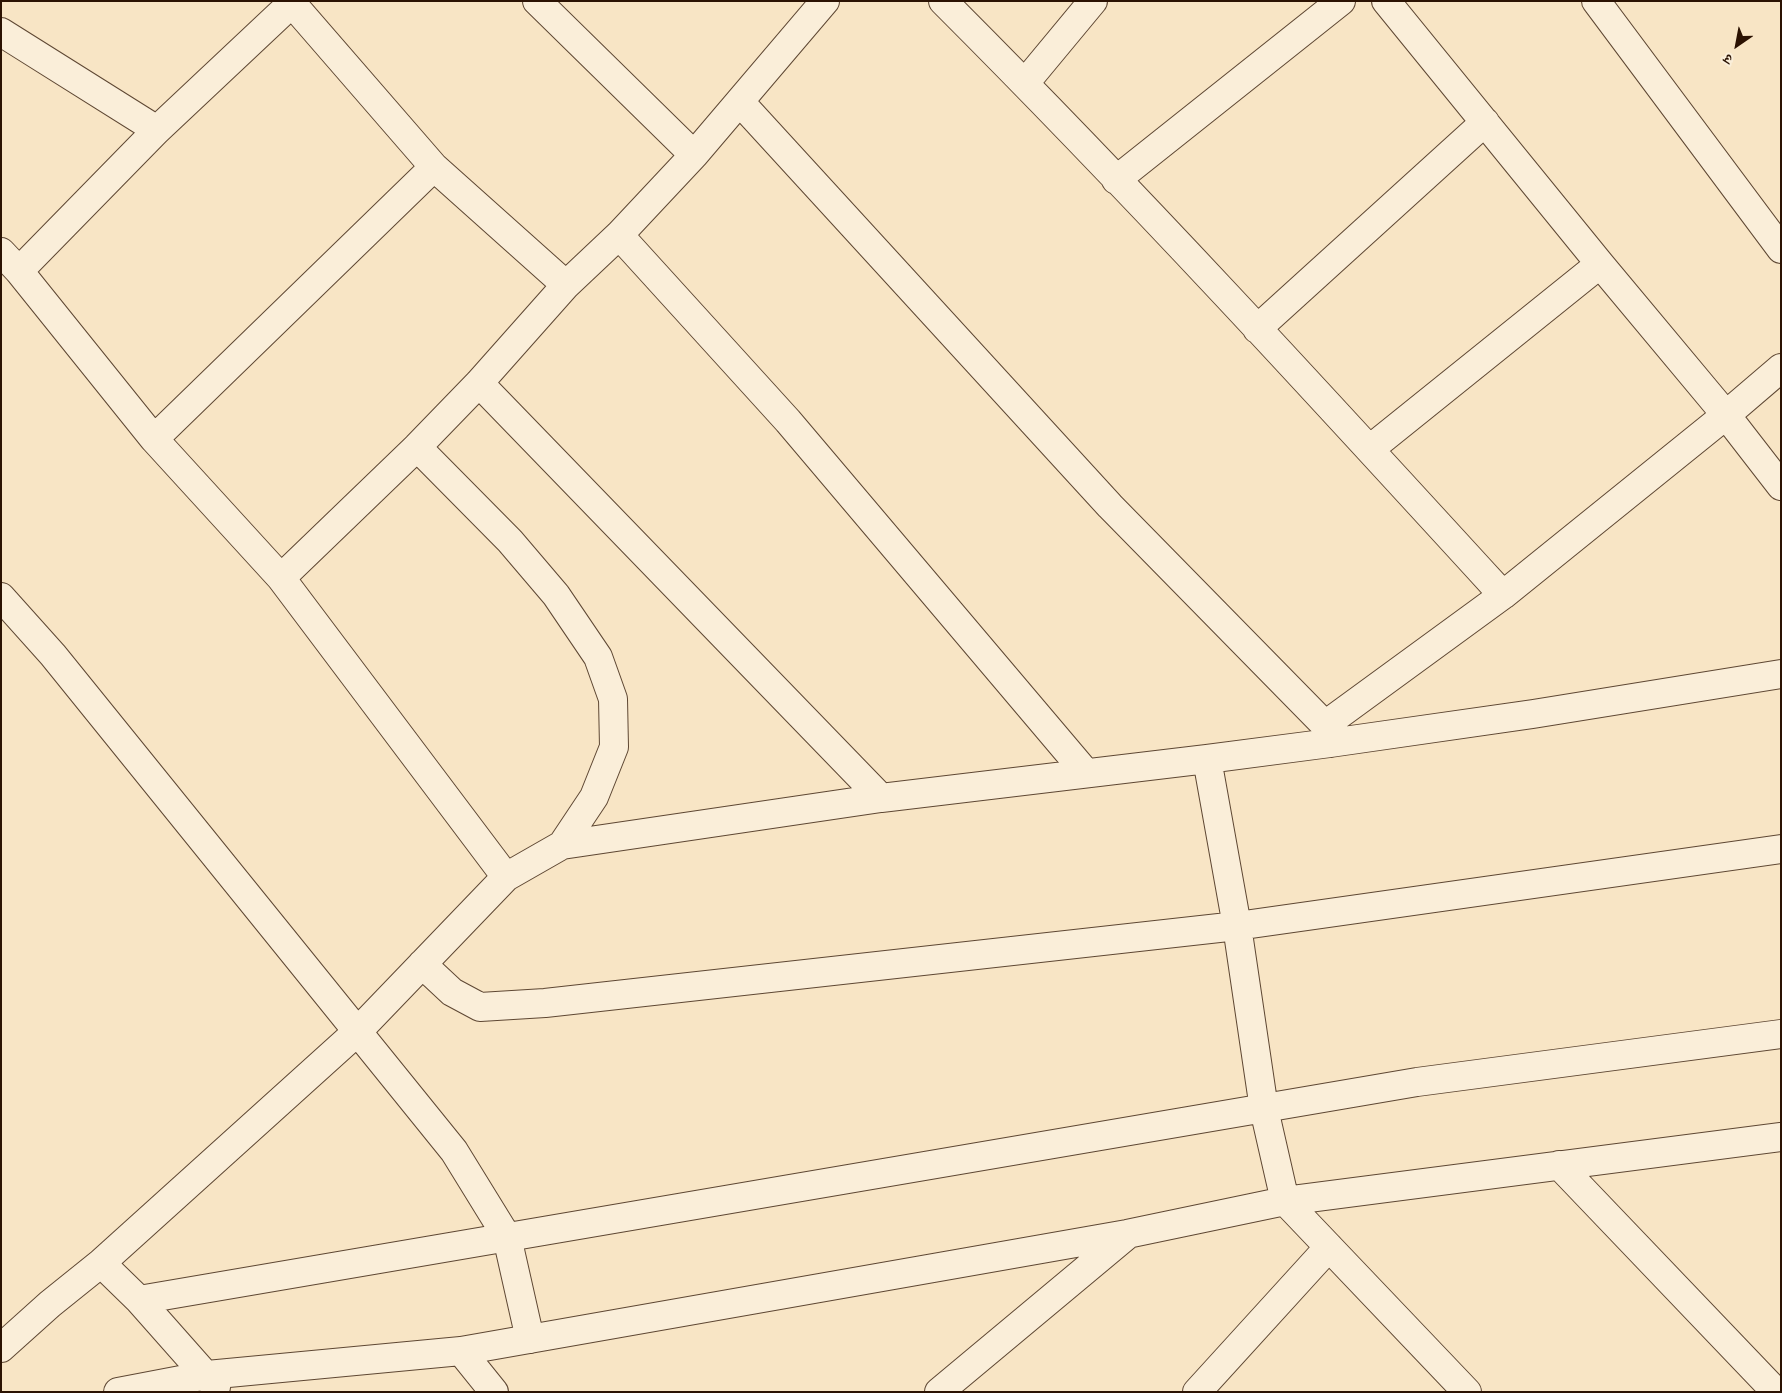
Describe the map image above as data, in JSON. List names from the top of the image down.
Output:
{
  "north": "bottom left"
}
